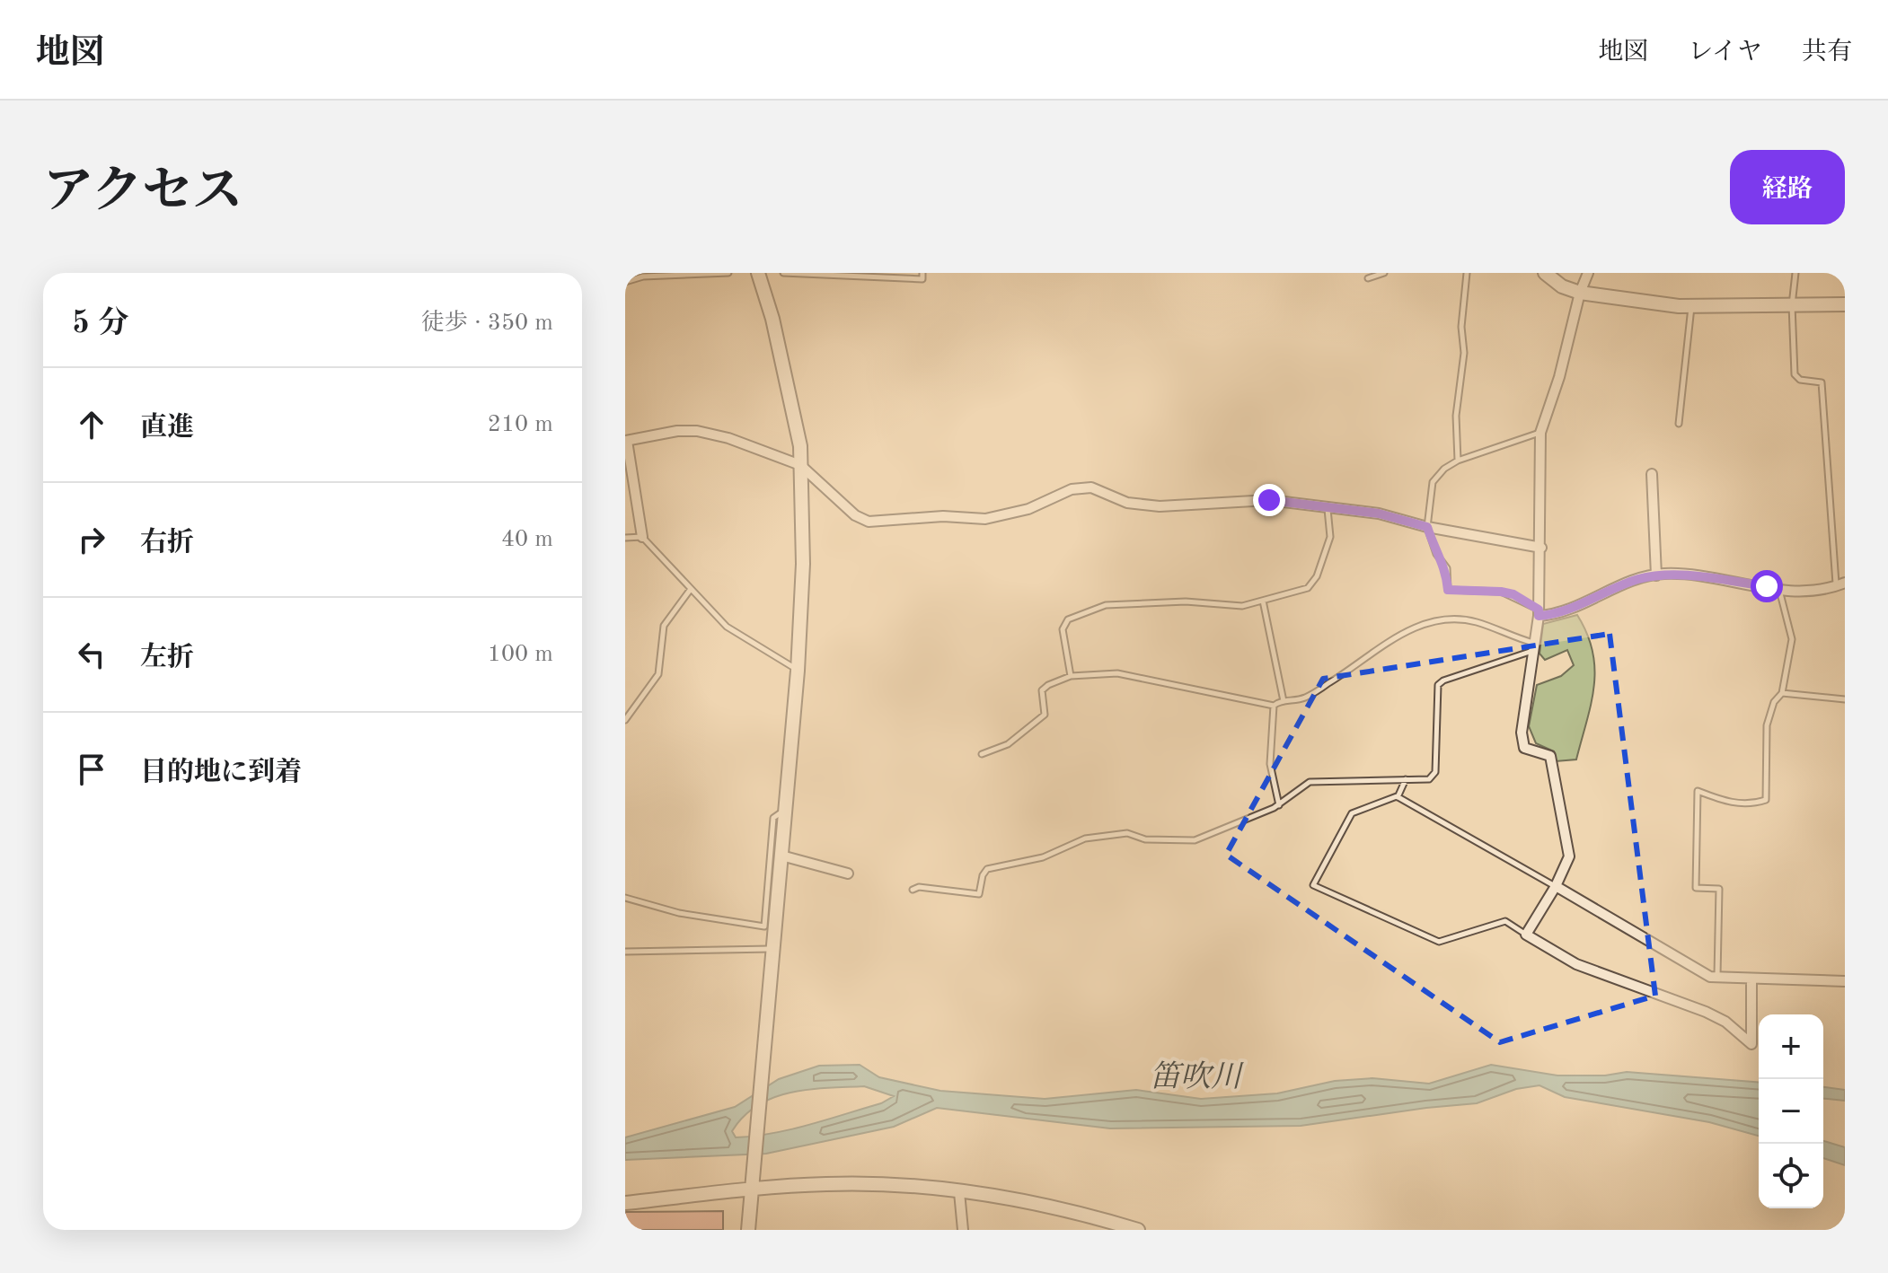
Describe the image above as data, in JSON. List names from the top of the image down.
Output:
{
  "water": ["笛吹川"],
  "page": {
    "header": "地図",
    "nav": ["地図", "レイヤ", "共有"],
    "title": "アクセス",
    "buttons": "経路",
    "heading": ["5 分", "徒歩 · 350 m"],
    "list": [
      ["直進", "210 m"],
      ["右折", "40 m"],
      ["左折", "100 m"],
      "目的地に到着"
    ],
    "map_buttons": ["+", "−"]
  }
}
